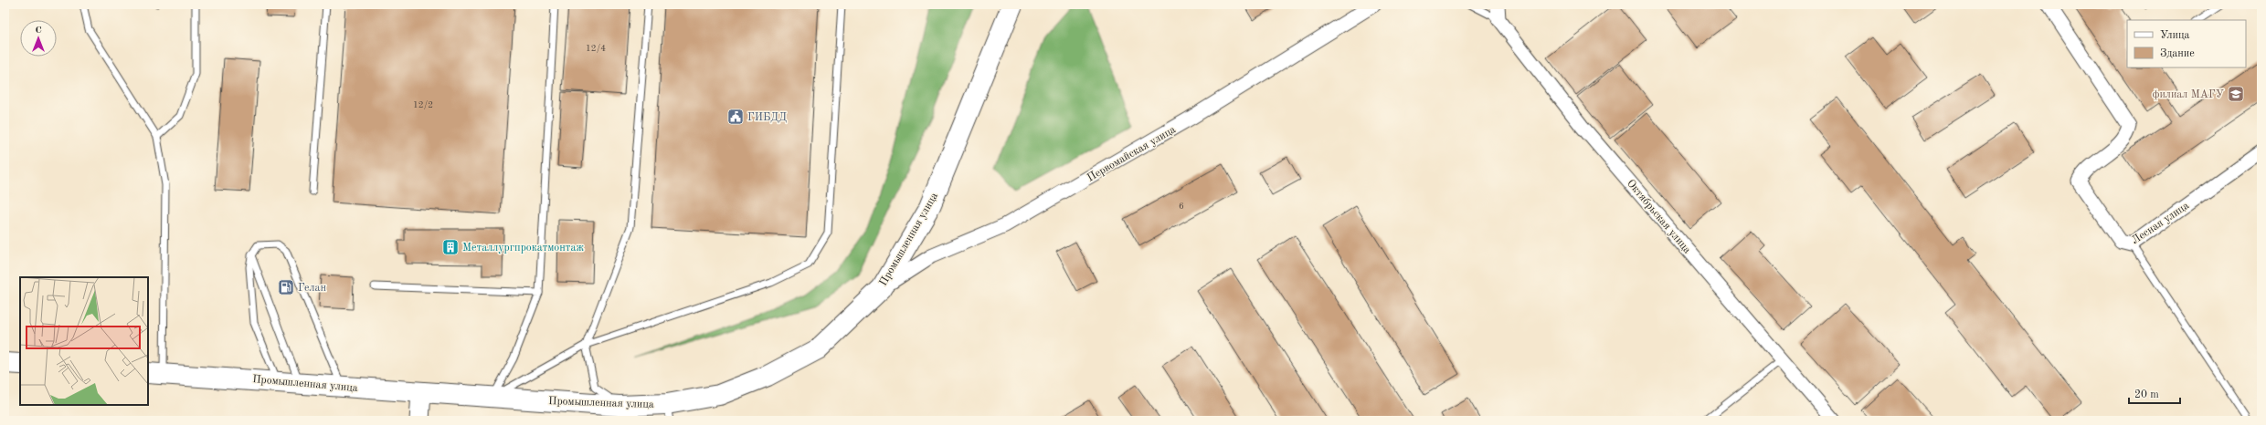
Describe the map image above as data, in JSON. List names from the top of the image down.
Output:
{
  "streets": {
    "main road": ["Промышленная улица"],
    "street": ["Первомайская улица", "Октябрьская улица", "Лесная улица"]
  },
  "crossings": [
    ["Первомайская улица", "Промышленная улица"]
  ],
  "places": {
    "school or university": ["филиал МАГУ"],
    "public building": ["ГИБДД"],
    "building": ["Металлургпрокатмонтаж"],
    "fuel station": ["Гелан"]
  },
  "house_numbers": ["12/4", "12/2", "6"],
  "legend": ["Улица", "Здание"],
  "scale_bar": "20 m",
  "north": "top"
}
